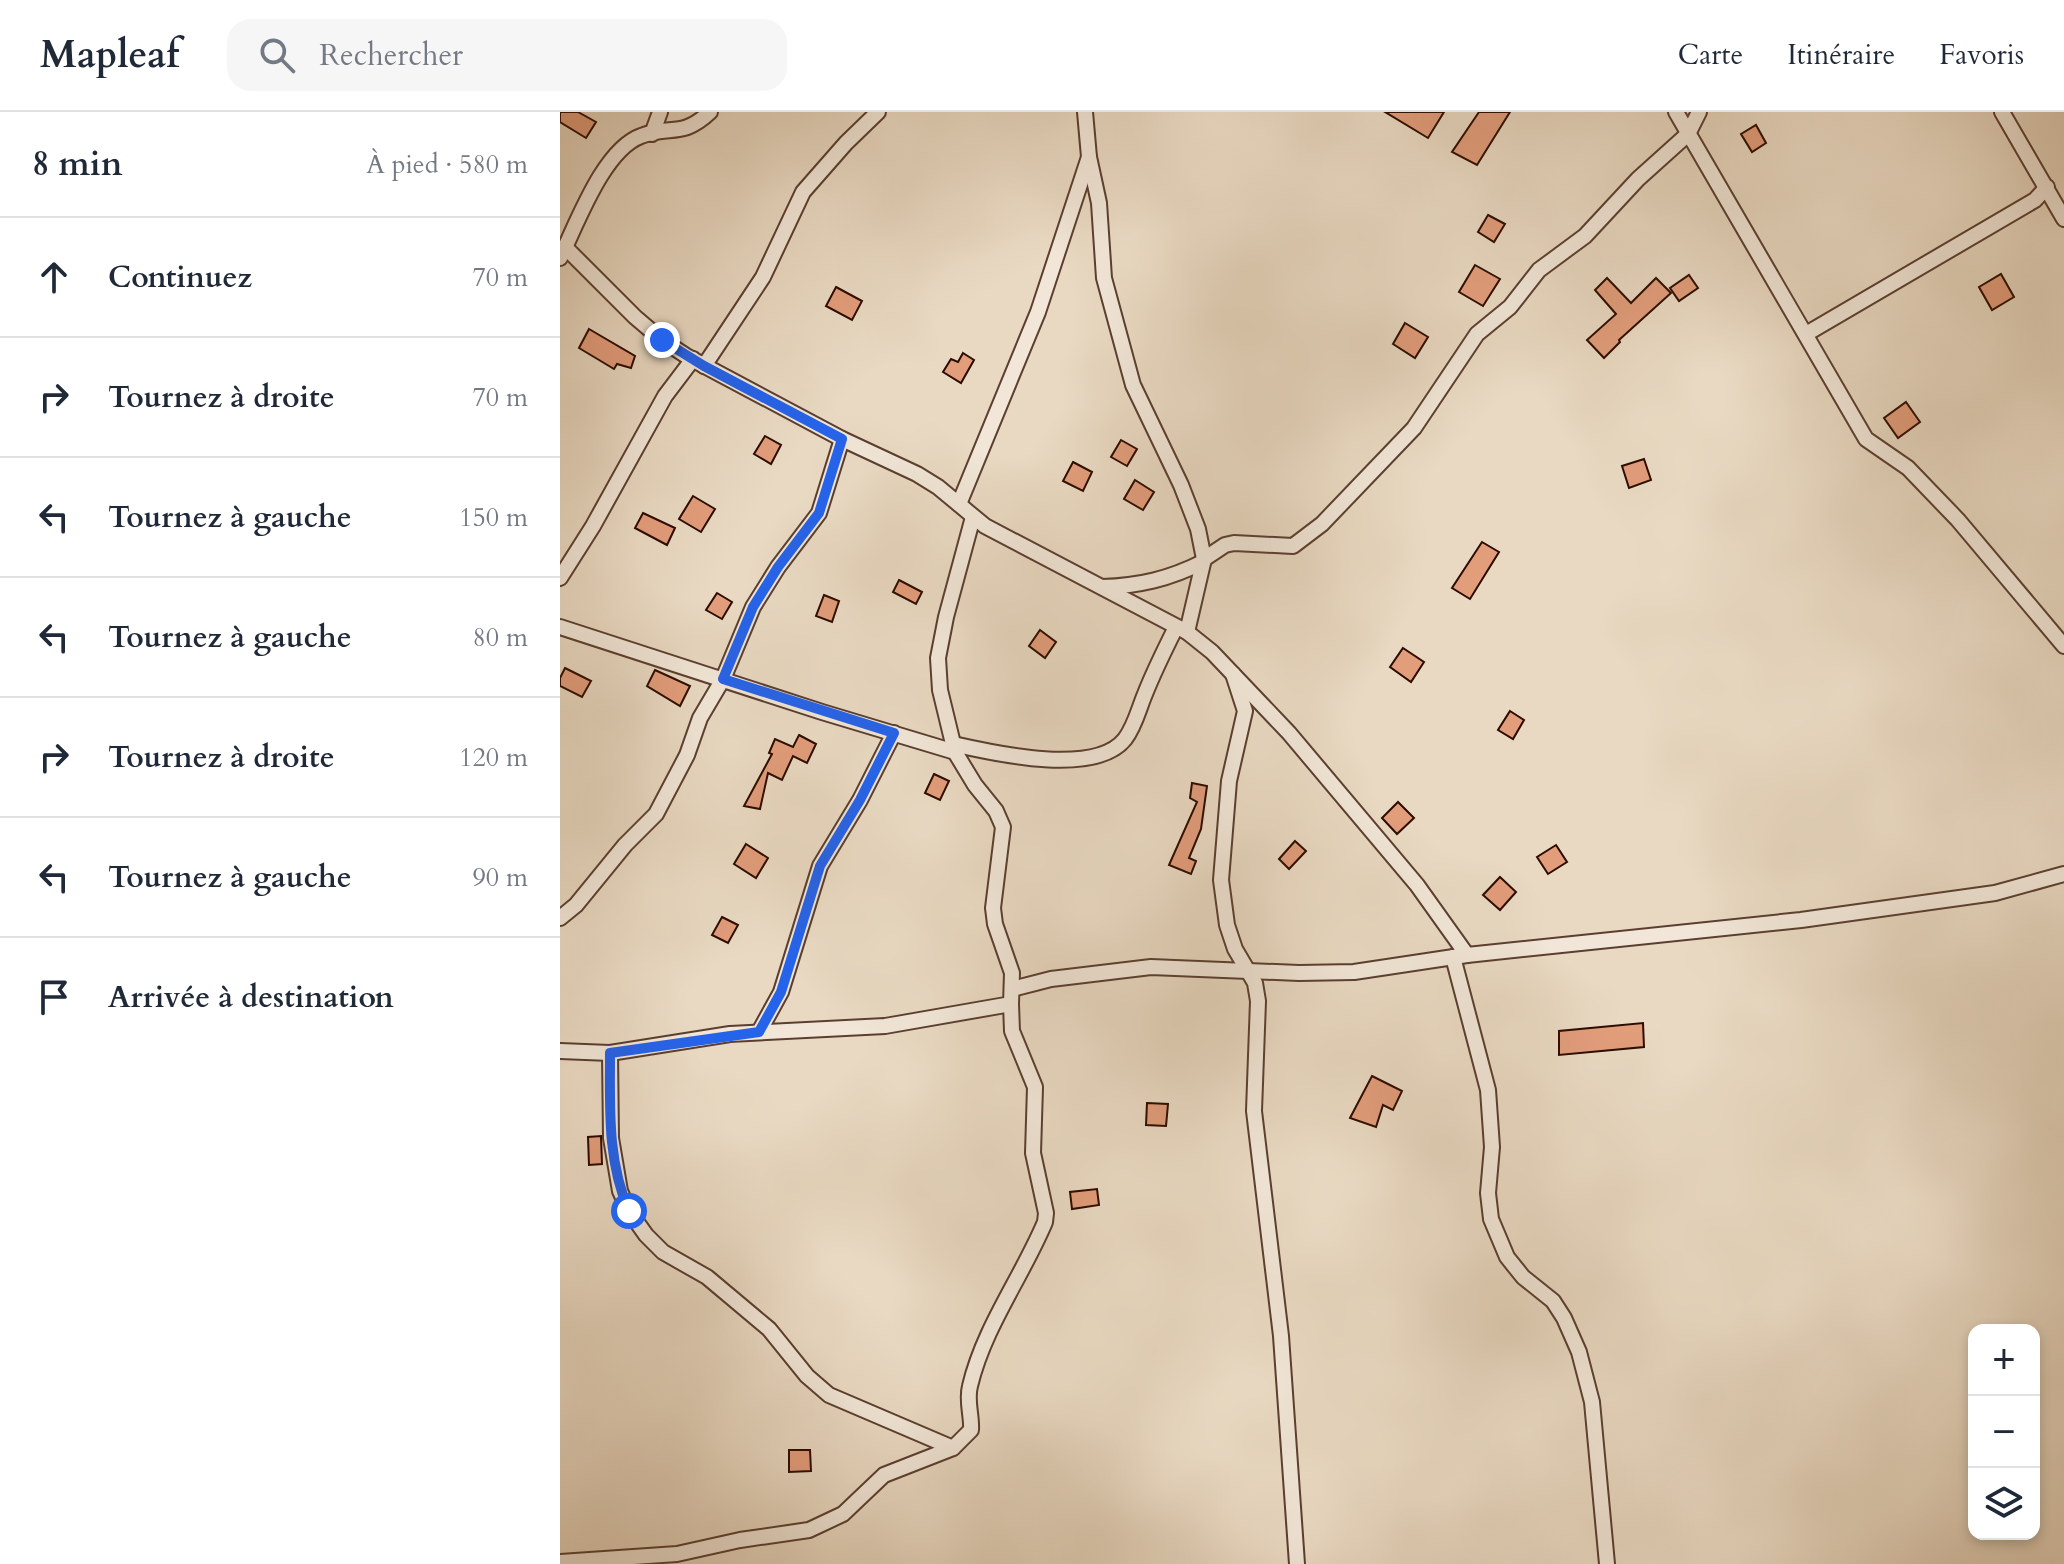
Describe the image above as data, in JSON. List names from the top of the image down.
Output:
{
  "page": {
    "header": "Mapleaf",
    "search": "Rechercher",
    "nav": ["Carte", "Itinéraire", "Favoris"],
    "heading": ["8 min", "À pied · 580 m"],
    "list": [
      ["Continuez", "70 m"],
      ["Tournez à droite", "70 m"],
      ["Tournez à gauche", "150 m"],
      ["Tournez à gauche", "80 m"],
      ["Tournez à droite", "120 m"],
      ["Tournez à gauche", "90 m"],
      "Arrivée à destination"
    ],
    "map_buttons": ["+", "−"]
  }
}
